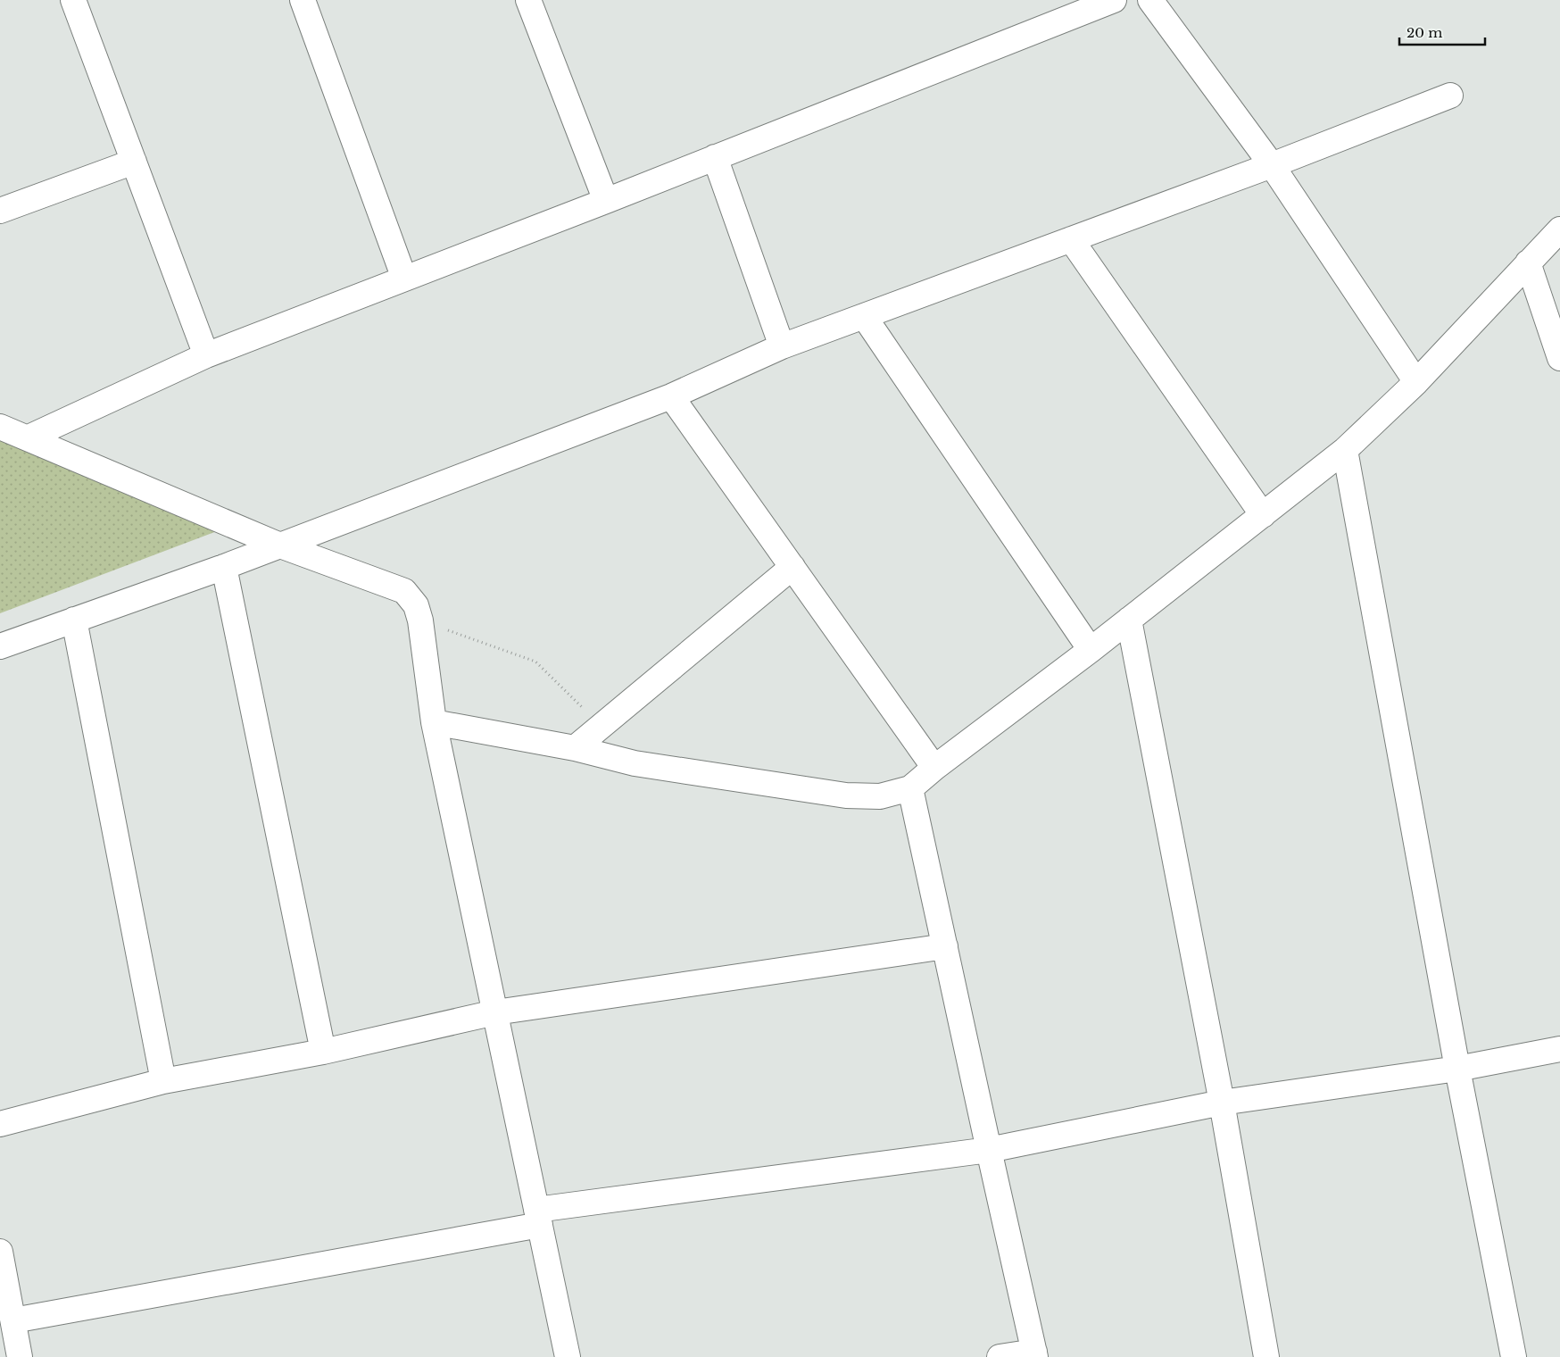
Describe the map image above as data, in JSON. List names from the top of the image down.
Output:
{
  "scale_bar": "20 m"
}
